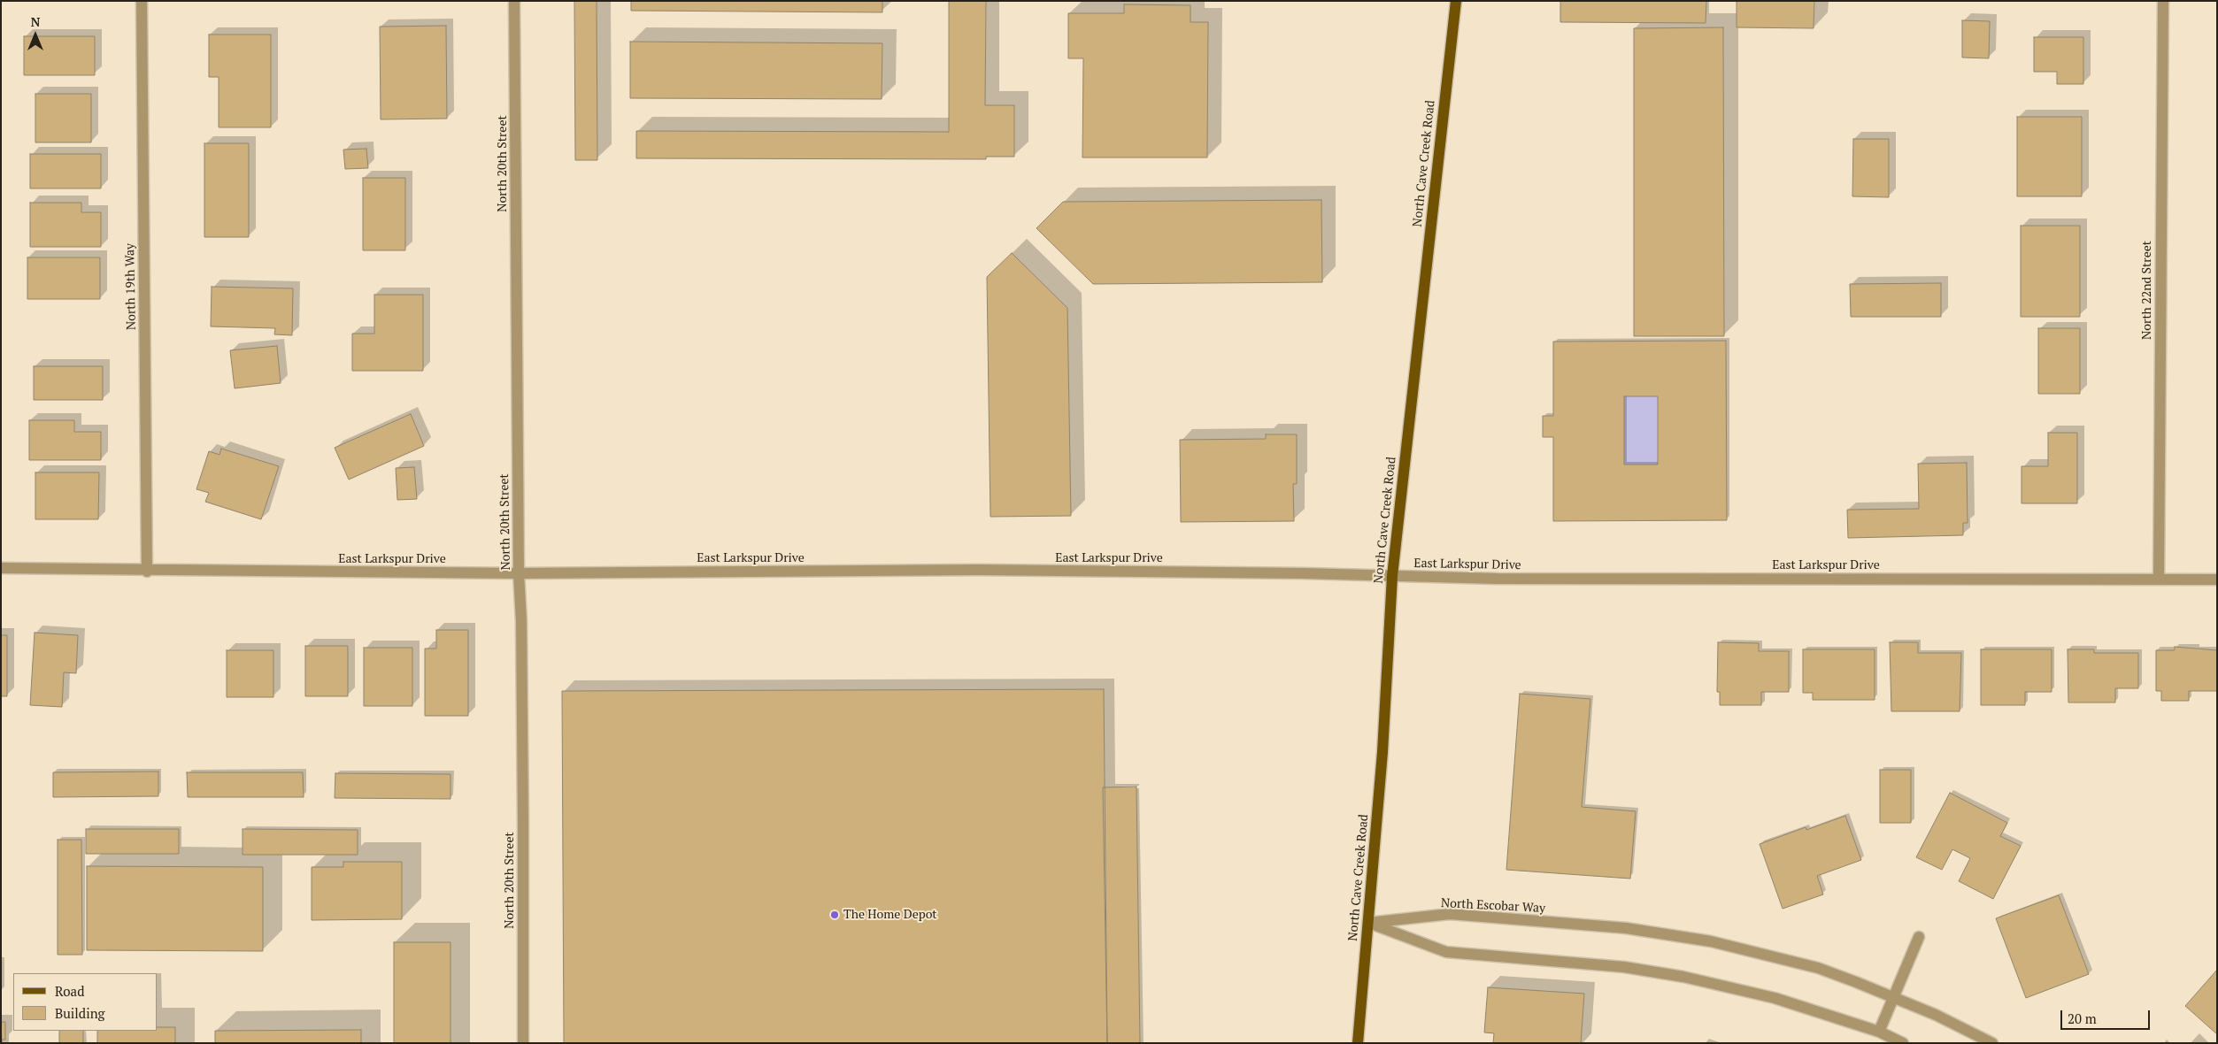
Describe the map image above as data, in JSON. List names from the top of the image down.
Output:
{
  "streets": {
    "main road": ["North Cave Creek Road"],
    "street": [
      "North 20th Street",
      "North 19th Way",
      "North 22nd Street",
      "East Larkspur Drive",
      "North Escobar Way"
    ]
  },
  "crossings": [
    ["North 20th Street", "East Larkspur Drive"],
    ["North Cave Creek Road", "East Larkspur Drive"],
    ["North Cave Creek Road", "North Escobar Way"],
    ["North 19th Way", "East Larkspur Drive"],
    ["North 22nd Street", "East Larkspur Drive"]
  ],
  "places": ["The Home Depot"],
  "legend": ["Road", "Building"],
  "scale_bar": "20 m",
  "north": "top"
}
